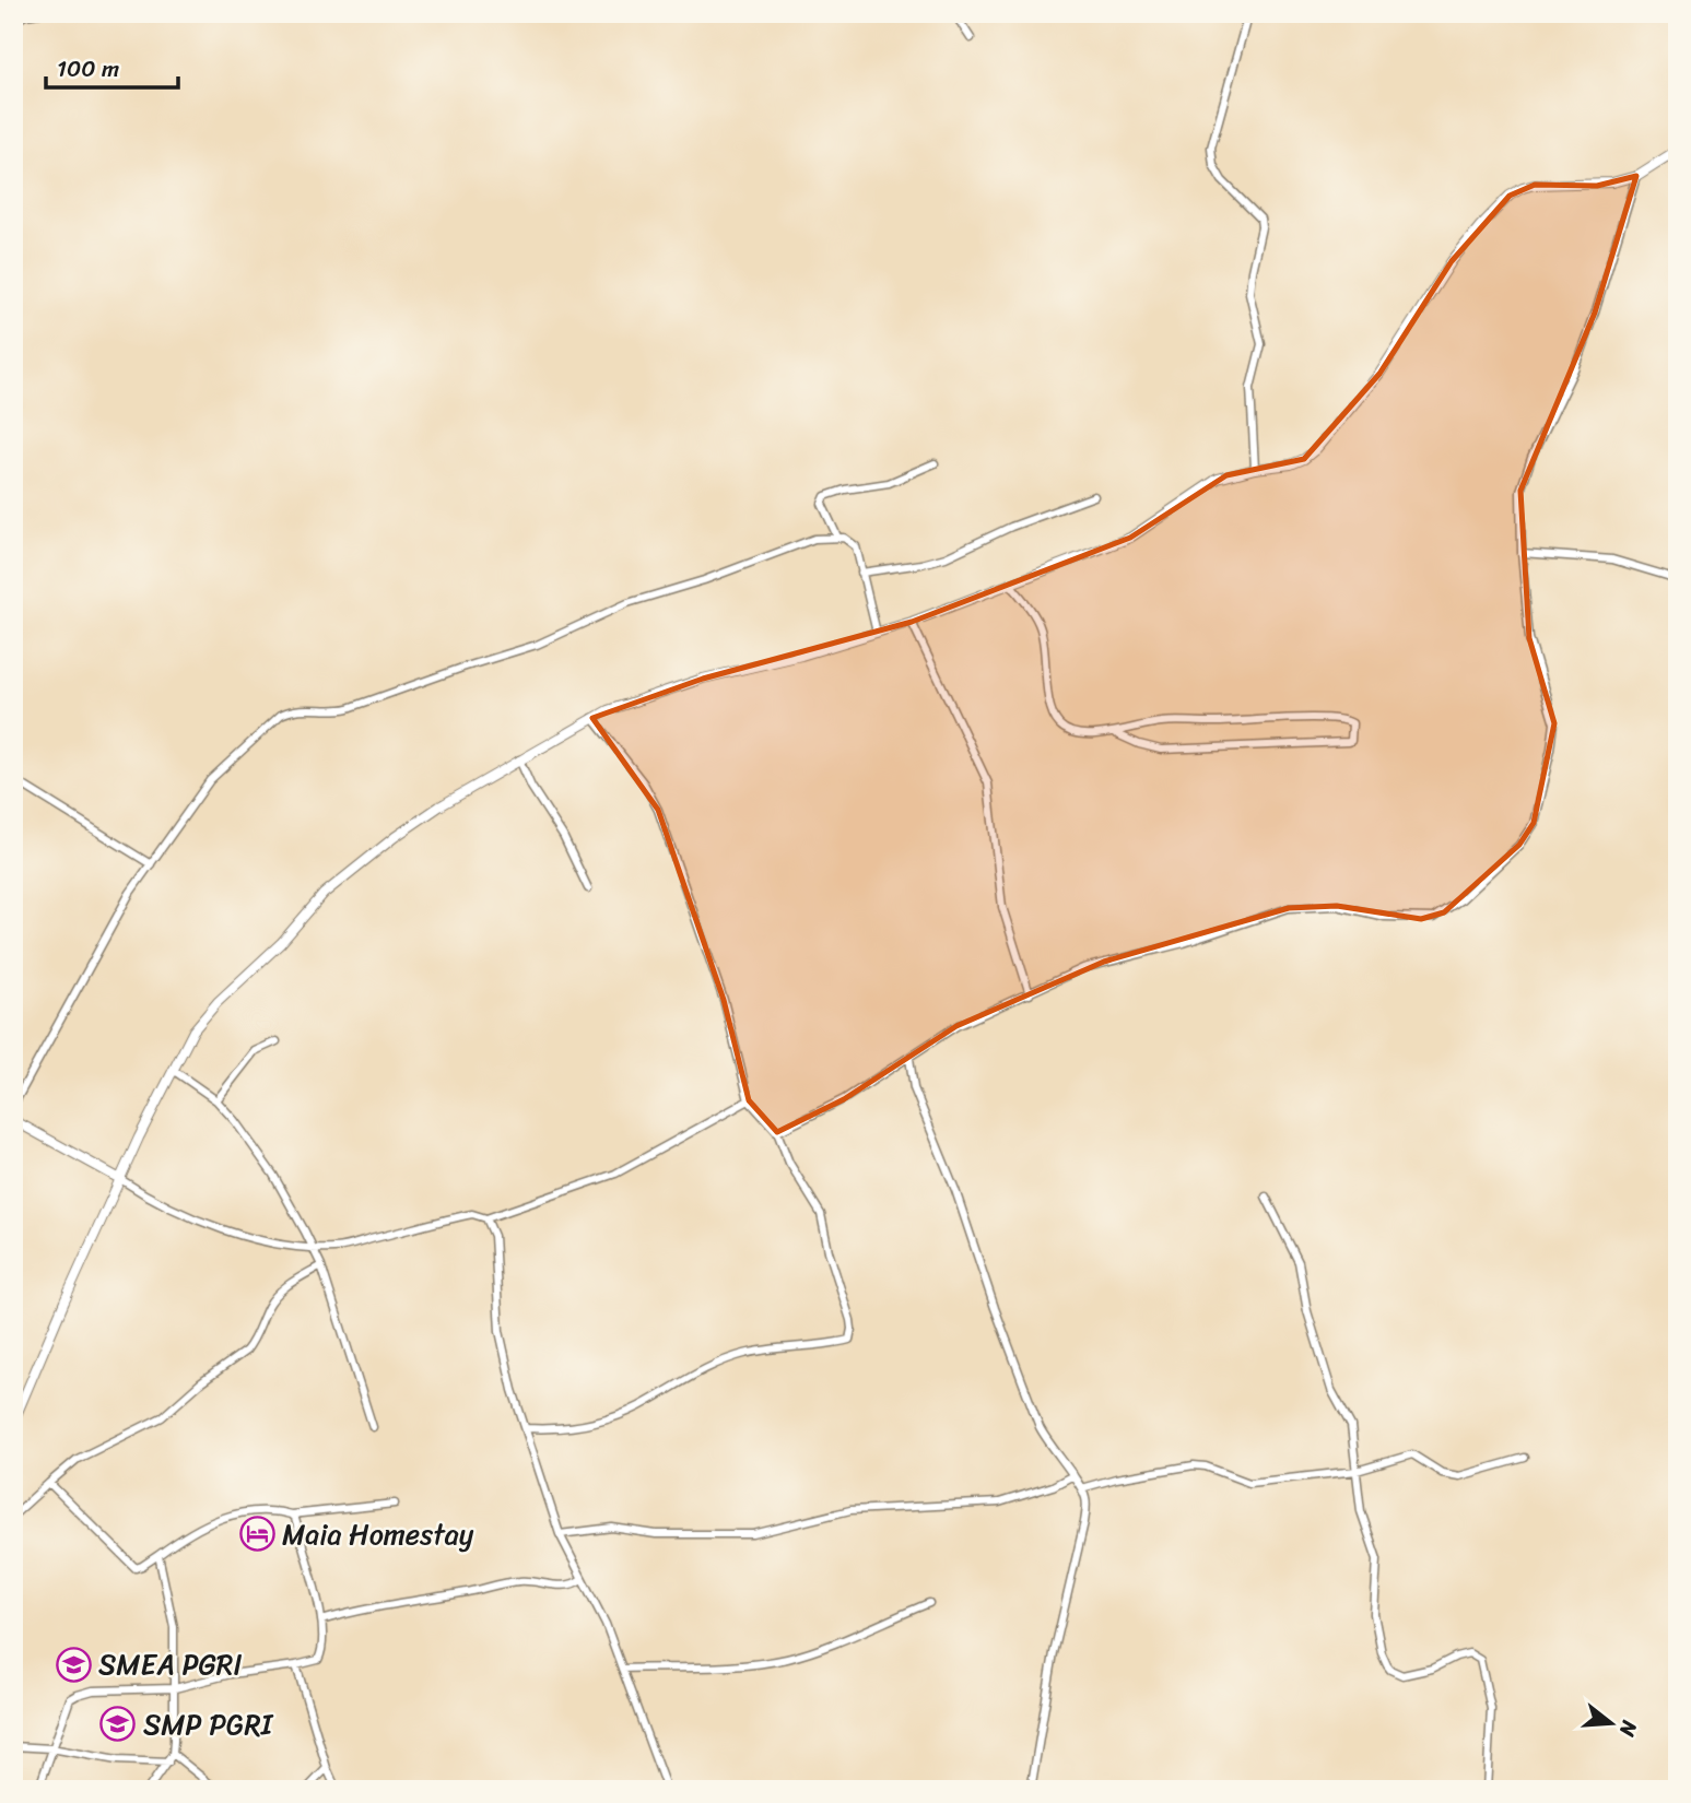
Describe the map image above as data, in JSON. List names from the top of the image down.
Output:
{
  "places": {
    "hotel": ["Maia Homestay"],
    "school or university": ["SMEA PGRI", "SMP PGRI"]
  },
  "scale_bar": "100 m",
  "north": "right"
}
